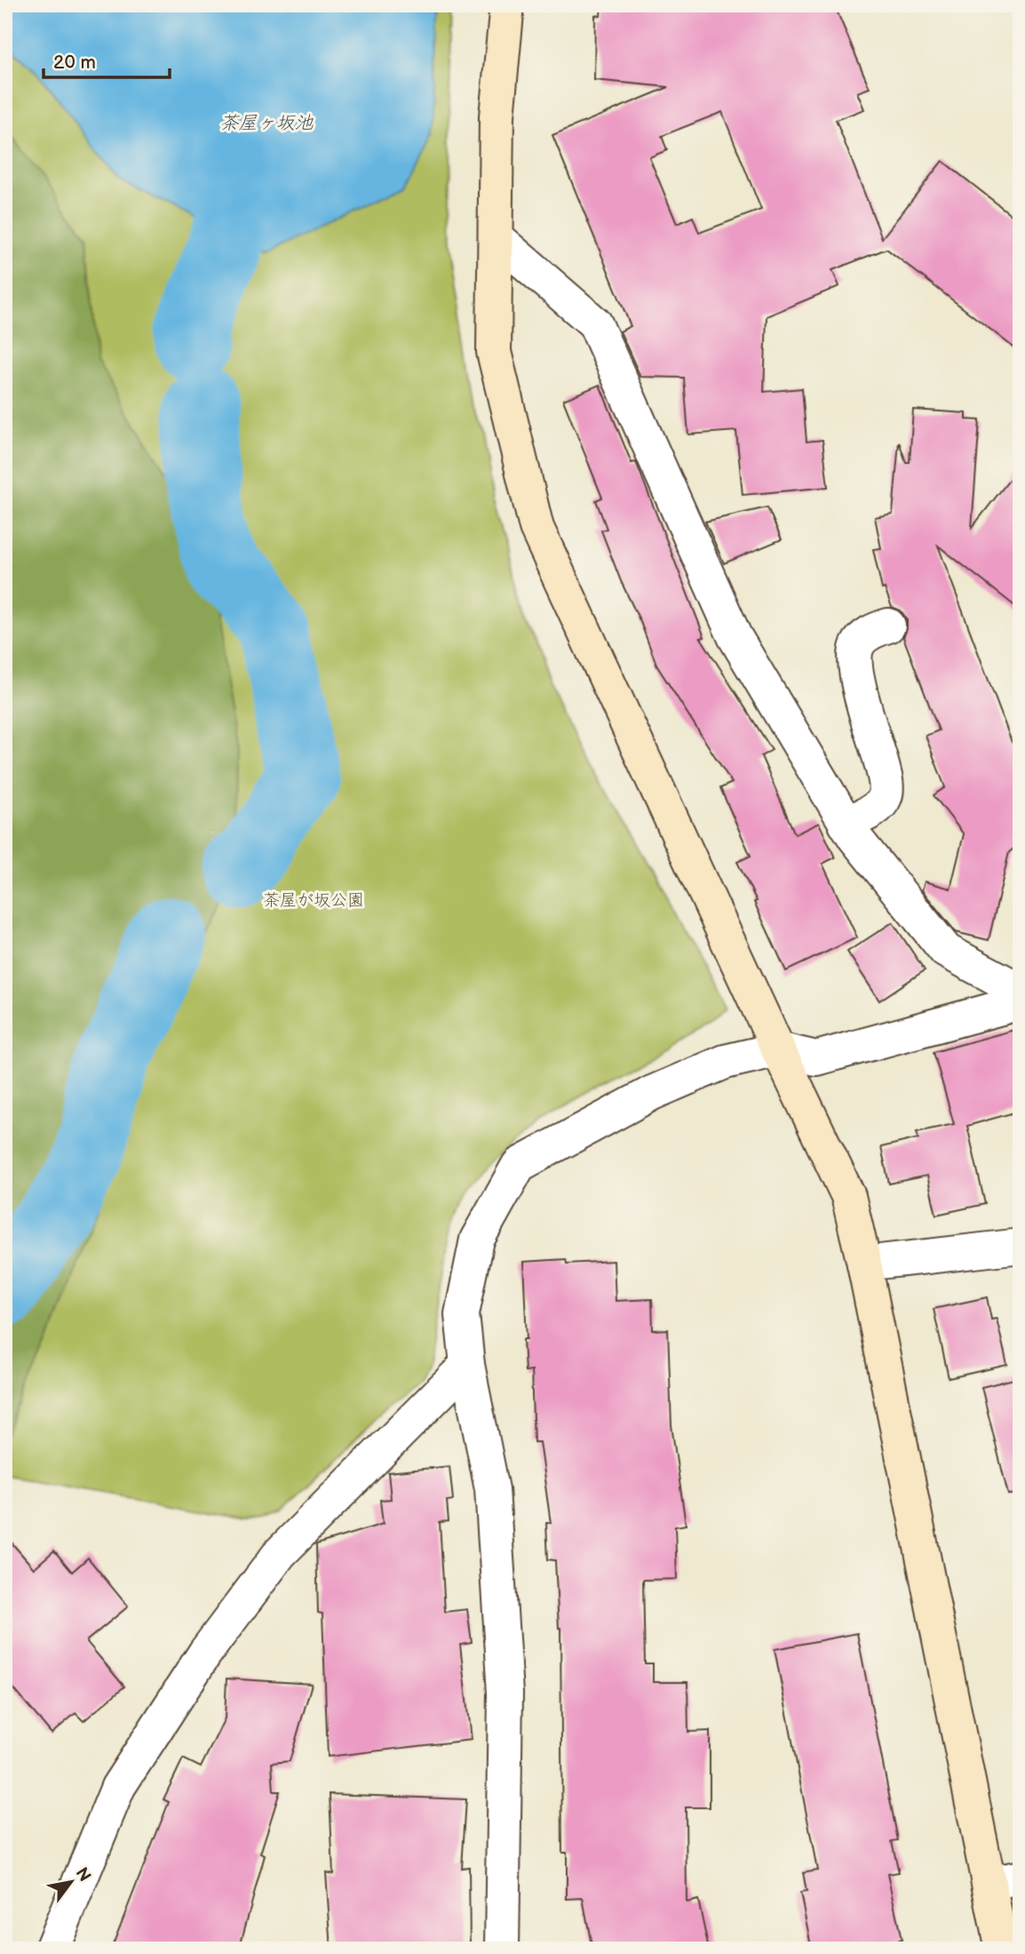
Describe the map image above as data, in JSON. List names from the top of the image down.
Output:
{
  "water": ["茶屋ヶ坂池"],
  "parks": ["茶屋が坂公園"],
  "scale_bar": "20 m",
  "north": "top right"
}
